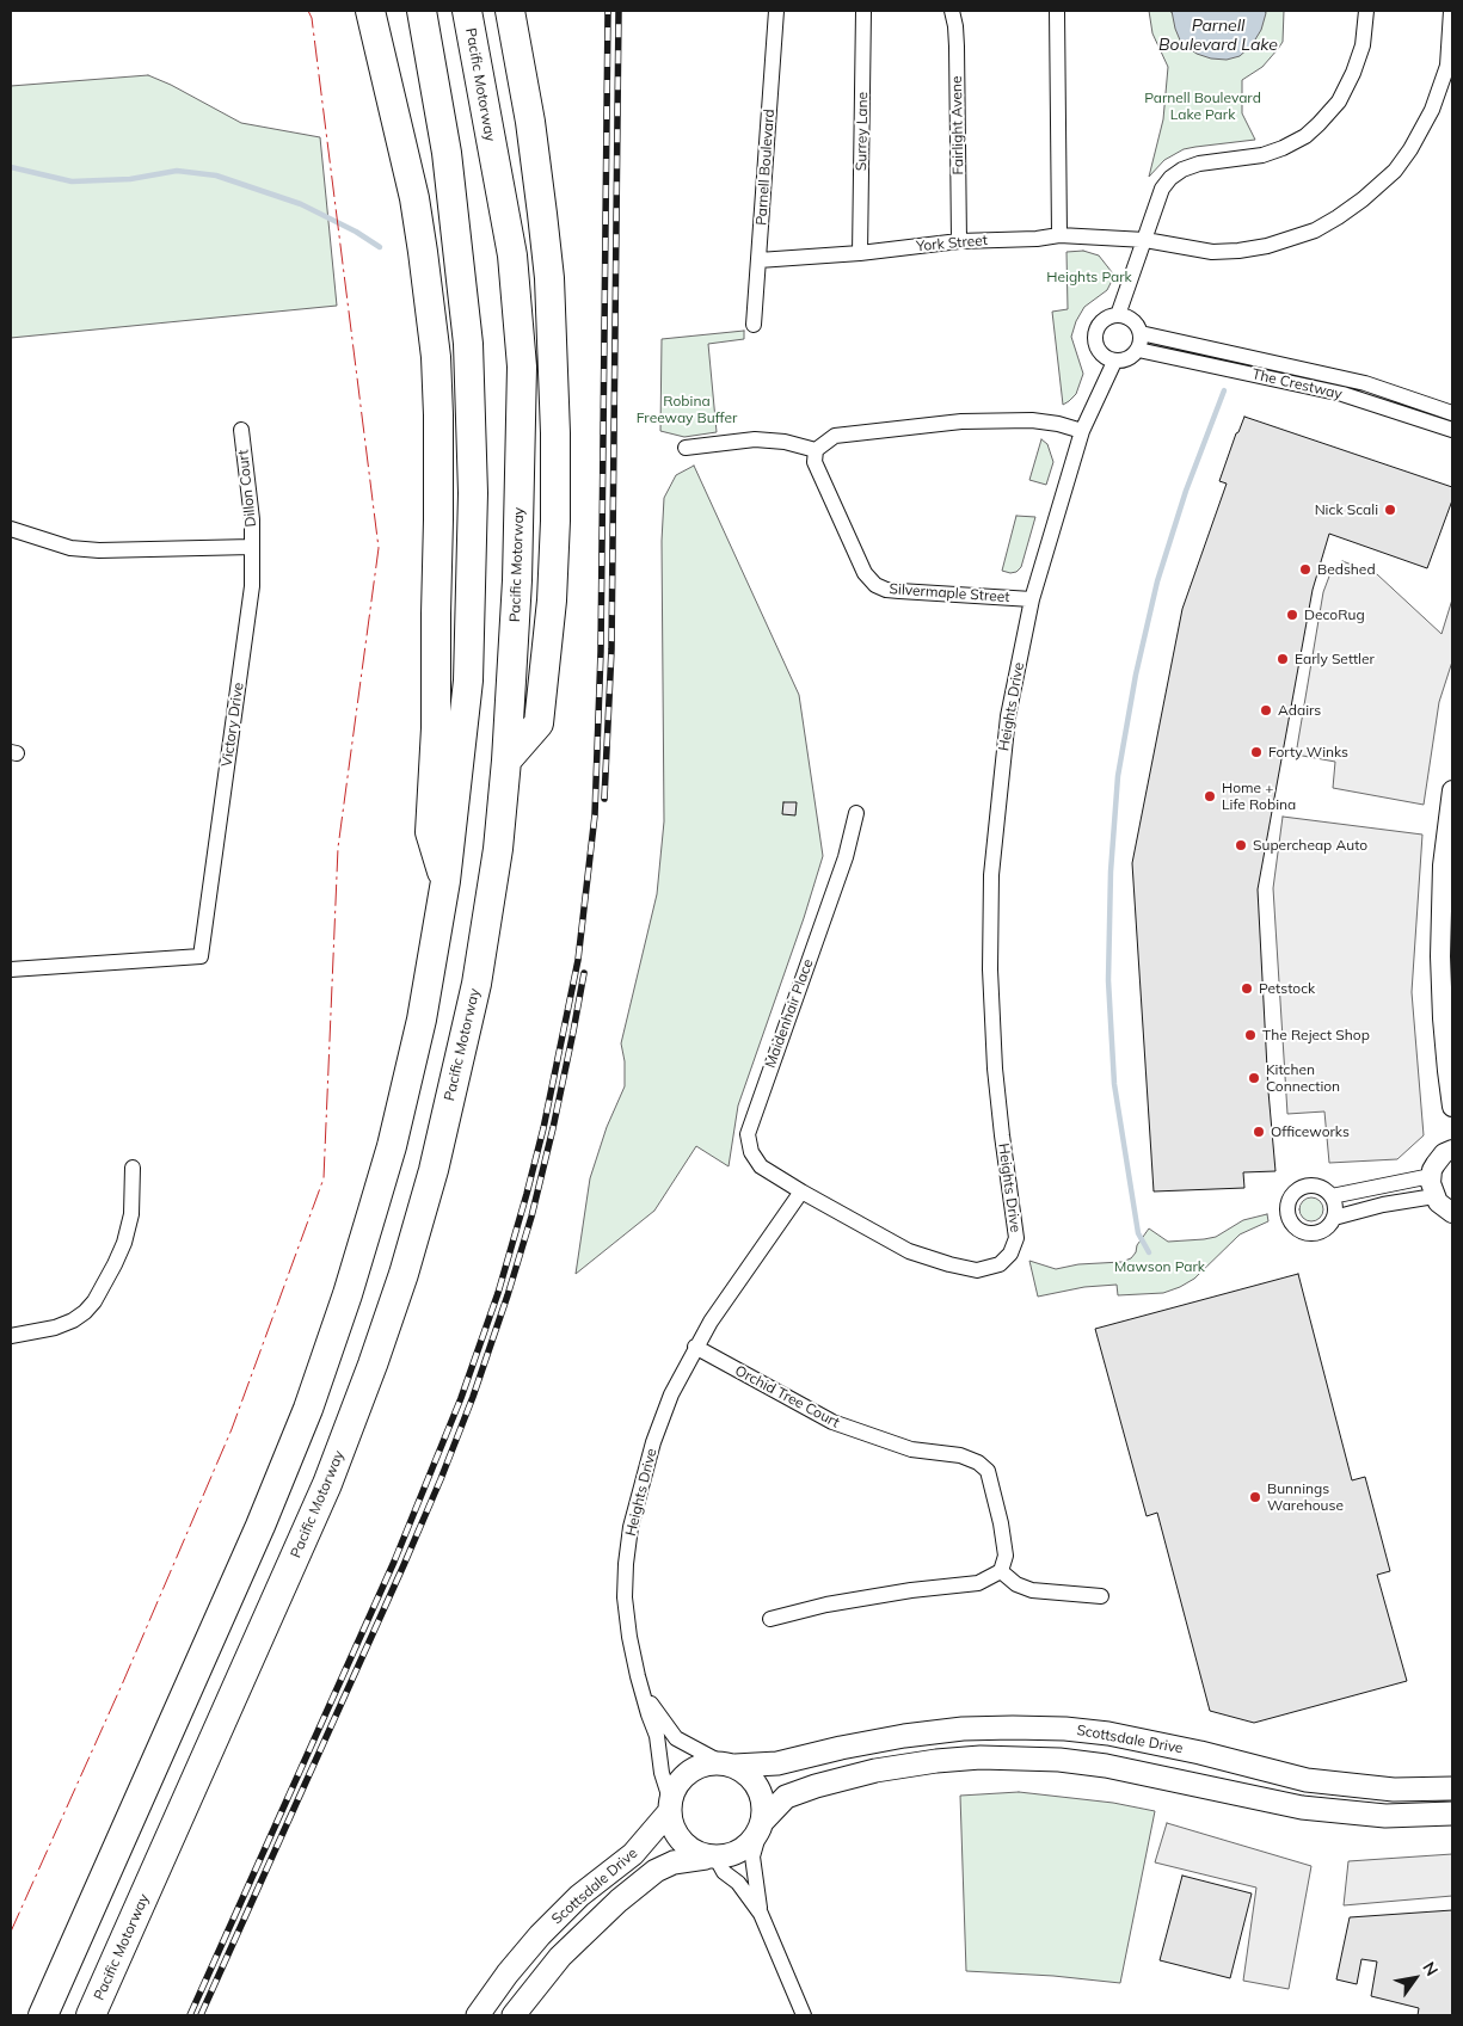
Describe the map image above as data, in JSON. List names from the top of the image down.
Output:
{
  "streets": {
    "highway": ["Pacific Motorway"],
    "main road": ["Scottsdale Drive"],
    "street": [
      "Fairlight Avene",
      "Surrey Lane",
      "Parnell Boulevard",
      "York Street",
      "The Crestway",
      "Dillon Court",
      "Silvermaple Street",
      "Heights Drive",
      "Victory Drive",
      "Maidenhair Place",
      "Orchid Tree Court"
    ]
  },
  "crossings": [
    ["Fairlight Avene", "York Street"],
    ["Surrey Lane", "York Street"],
    ["Parnell Boulevard", "York Street"],
    ["The Crestway", "Heights Drive"],
    ["Dillon Court", "Victory Drive"],
    ["Silvermaple Street", "Heights Drive"],
    ["Heights Drive", "Maidenhair Place"],
    ["Heights Drive", "Orchid Tree Court"],
    ["Heights Drive", "Scottsdale Drive"]
  ],
  "water": ["Parnell Boulevard Lake"],
  "parks": [
    "Parnell Boulevard Lake Park",
    "Heights Park",
    "Robina Freeway Buffer",
    "Mawson Park"
  ],
  "places": [
    "Nick Scali",
    "Bedshed",
    "DecoRug",
    "Early Settler",
    "Adairs",
    "Forty Winks",
    "Home + Life Robina",
    "Supercheap Auto",
    "Petstock",
    "The Reject Shop",
    "Kitchen Connection",
    "Officeworks",
    "Bunnings Warehouse"
  ],
  "north": "top right"
}
